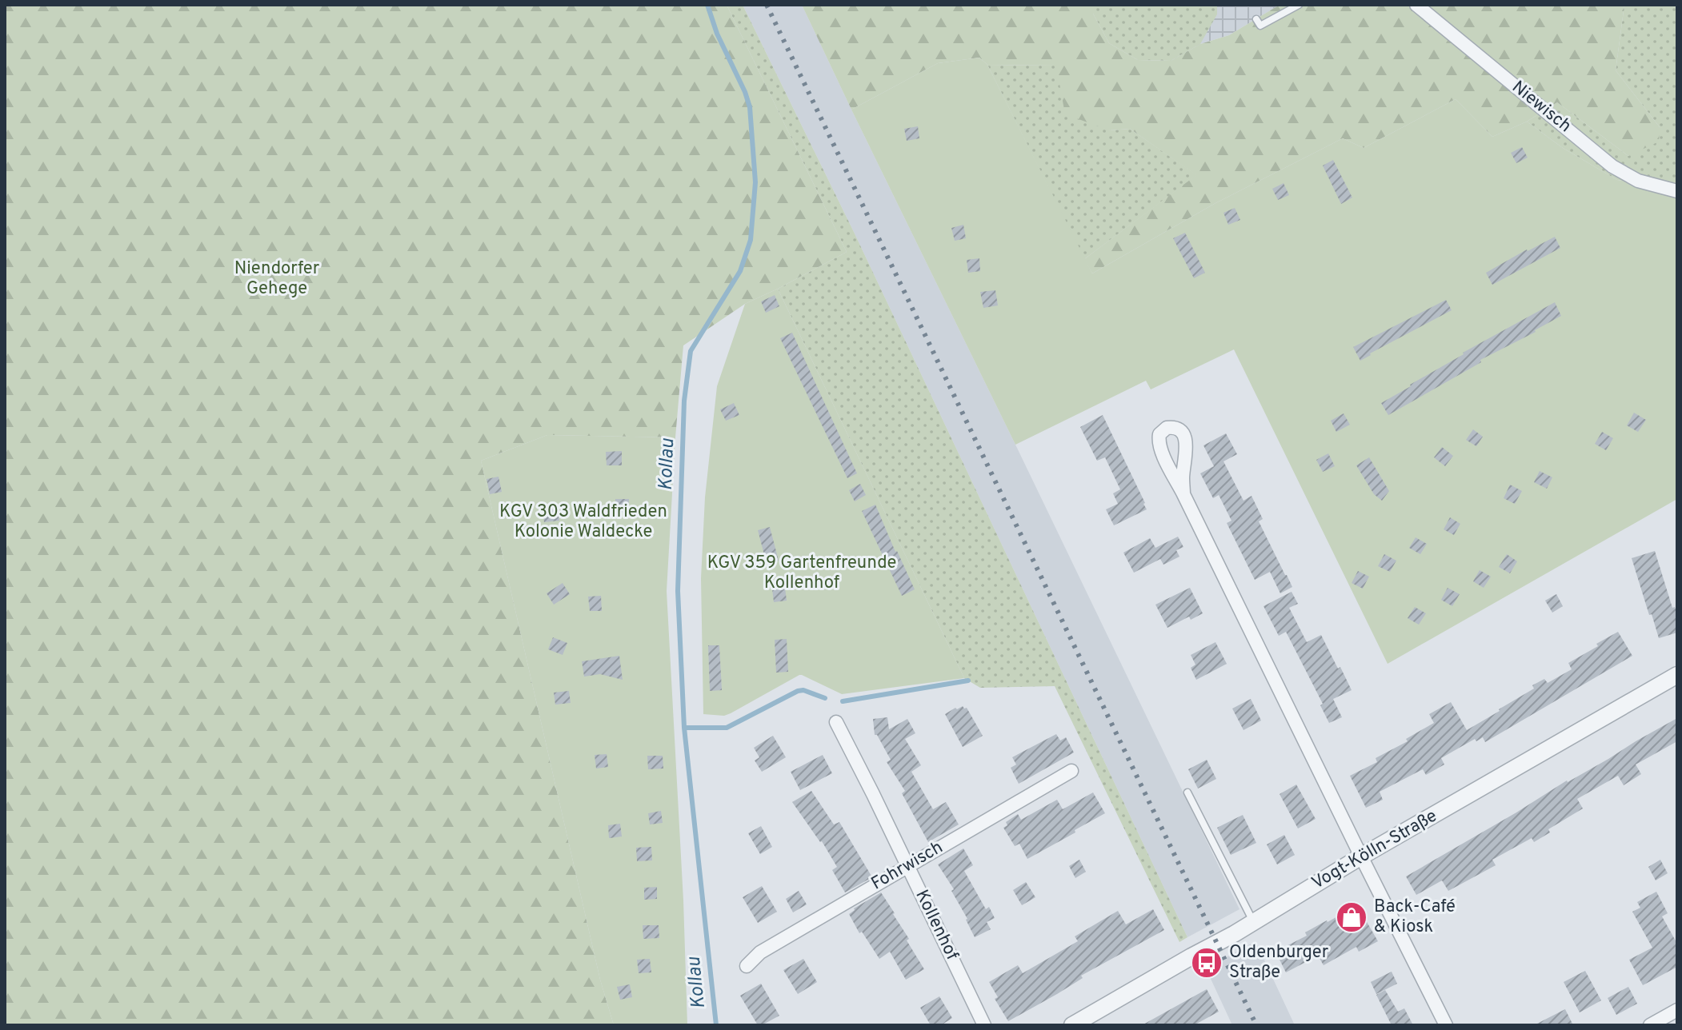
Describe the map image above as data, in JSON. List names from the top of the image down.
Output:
{
  "streets": {
    "street": [
      "Niewisch",
      "Vogt-Kölln-Straße",
      "Fohrwisch",
      "Kollenhof"
    ]
  },
  "crossings": [
    ["Fohrwisch", "Kollenhof"]
  ],
  "water": ["Kollau"],
  "parks": ["Niendorfer Gehege", "KGV 303 Waldfrieden Kolonie Waldecke", "KGV 359 Gartenfreunde Kollenhof"],
  "places": {
    "shop": ["Back-Café & Kiosk"],
    "bus stop": ["Oldenburger Straße"]
  }
}
